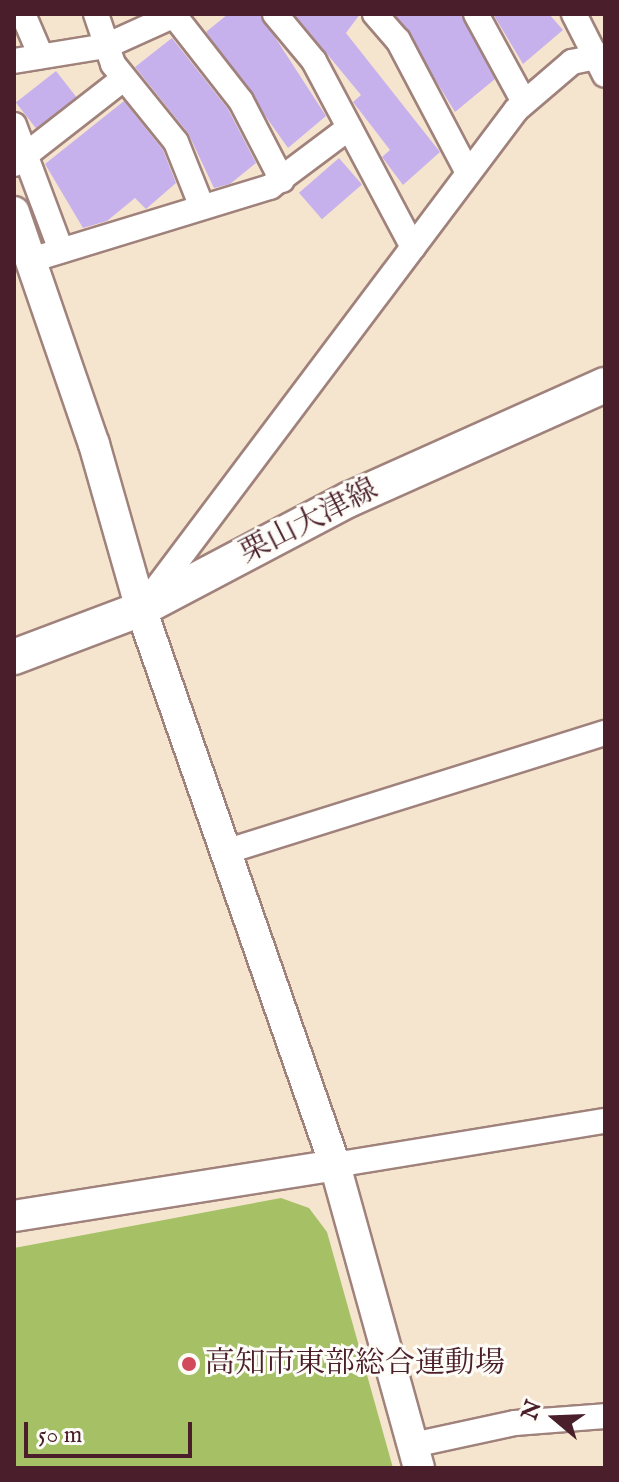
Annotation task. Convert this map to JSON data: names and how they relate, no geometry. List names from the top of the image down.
{
  "streets": {
    "main road": ["栗山大津線"]
  },
  "places": ["高知市東部総合運動場"],
  "scale_bar": "50 m",
  "north": "left"
}
